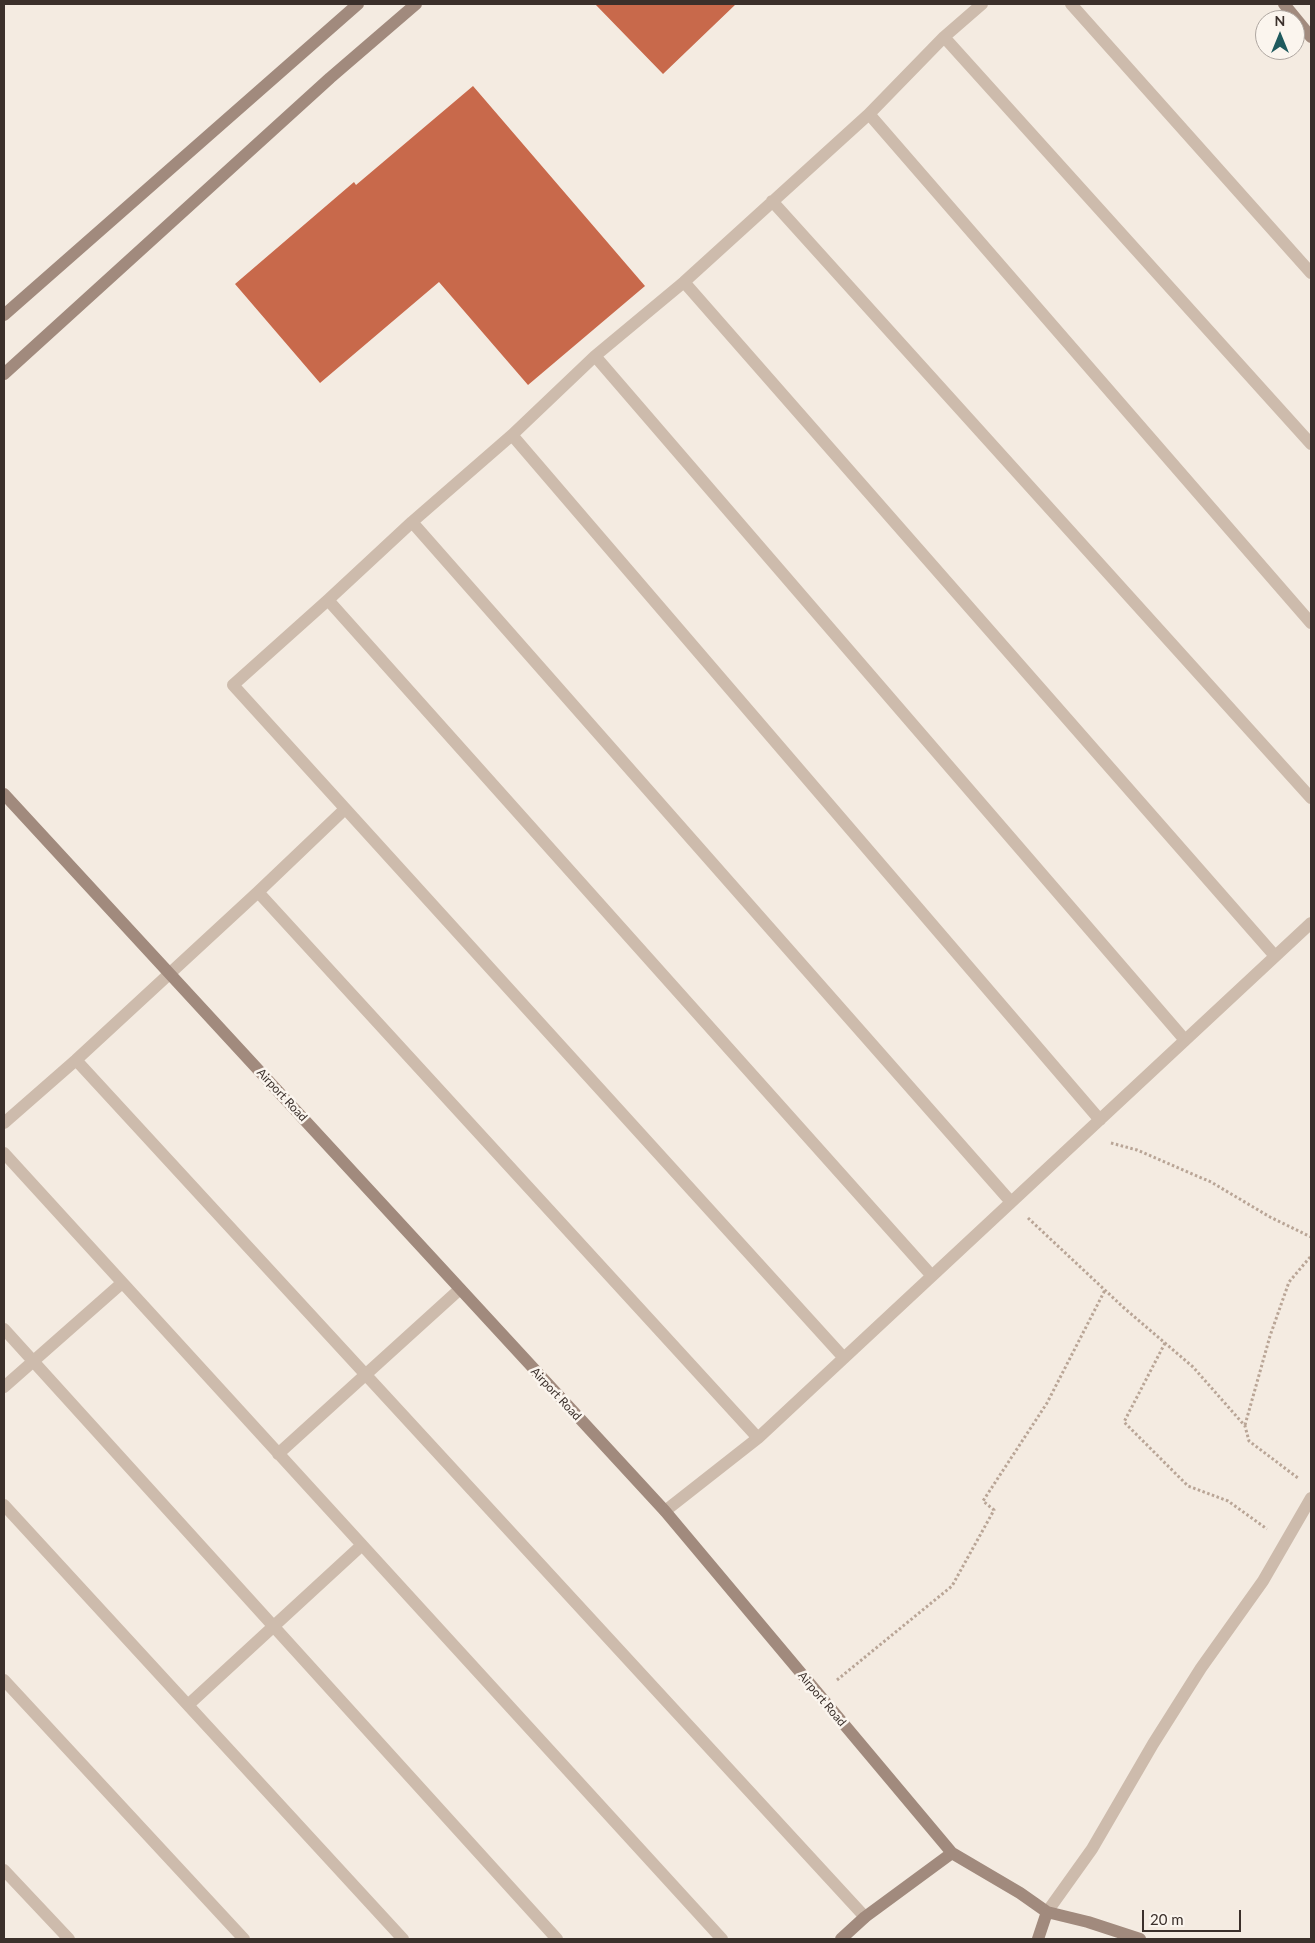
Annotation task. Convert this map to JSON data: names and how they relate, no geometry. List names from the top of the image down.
{
  "streets": {
    "street": ["Airport Road"]
  },
  "scale_bar": "20 m",
  "north": "top"
}
